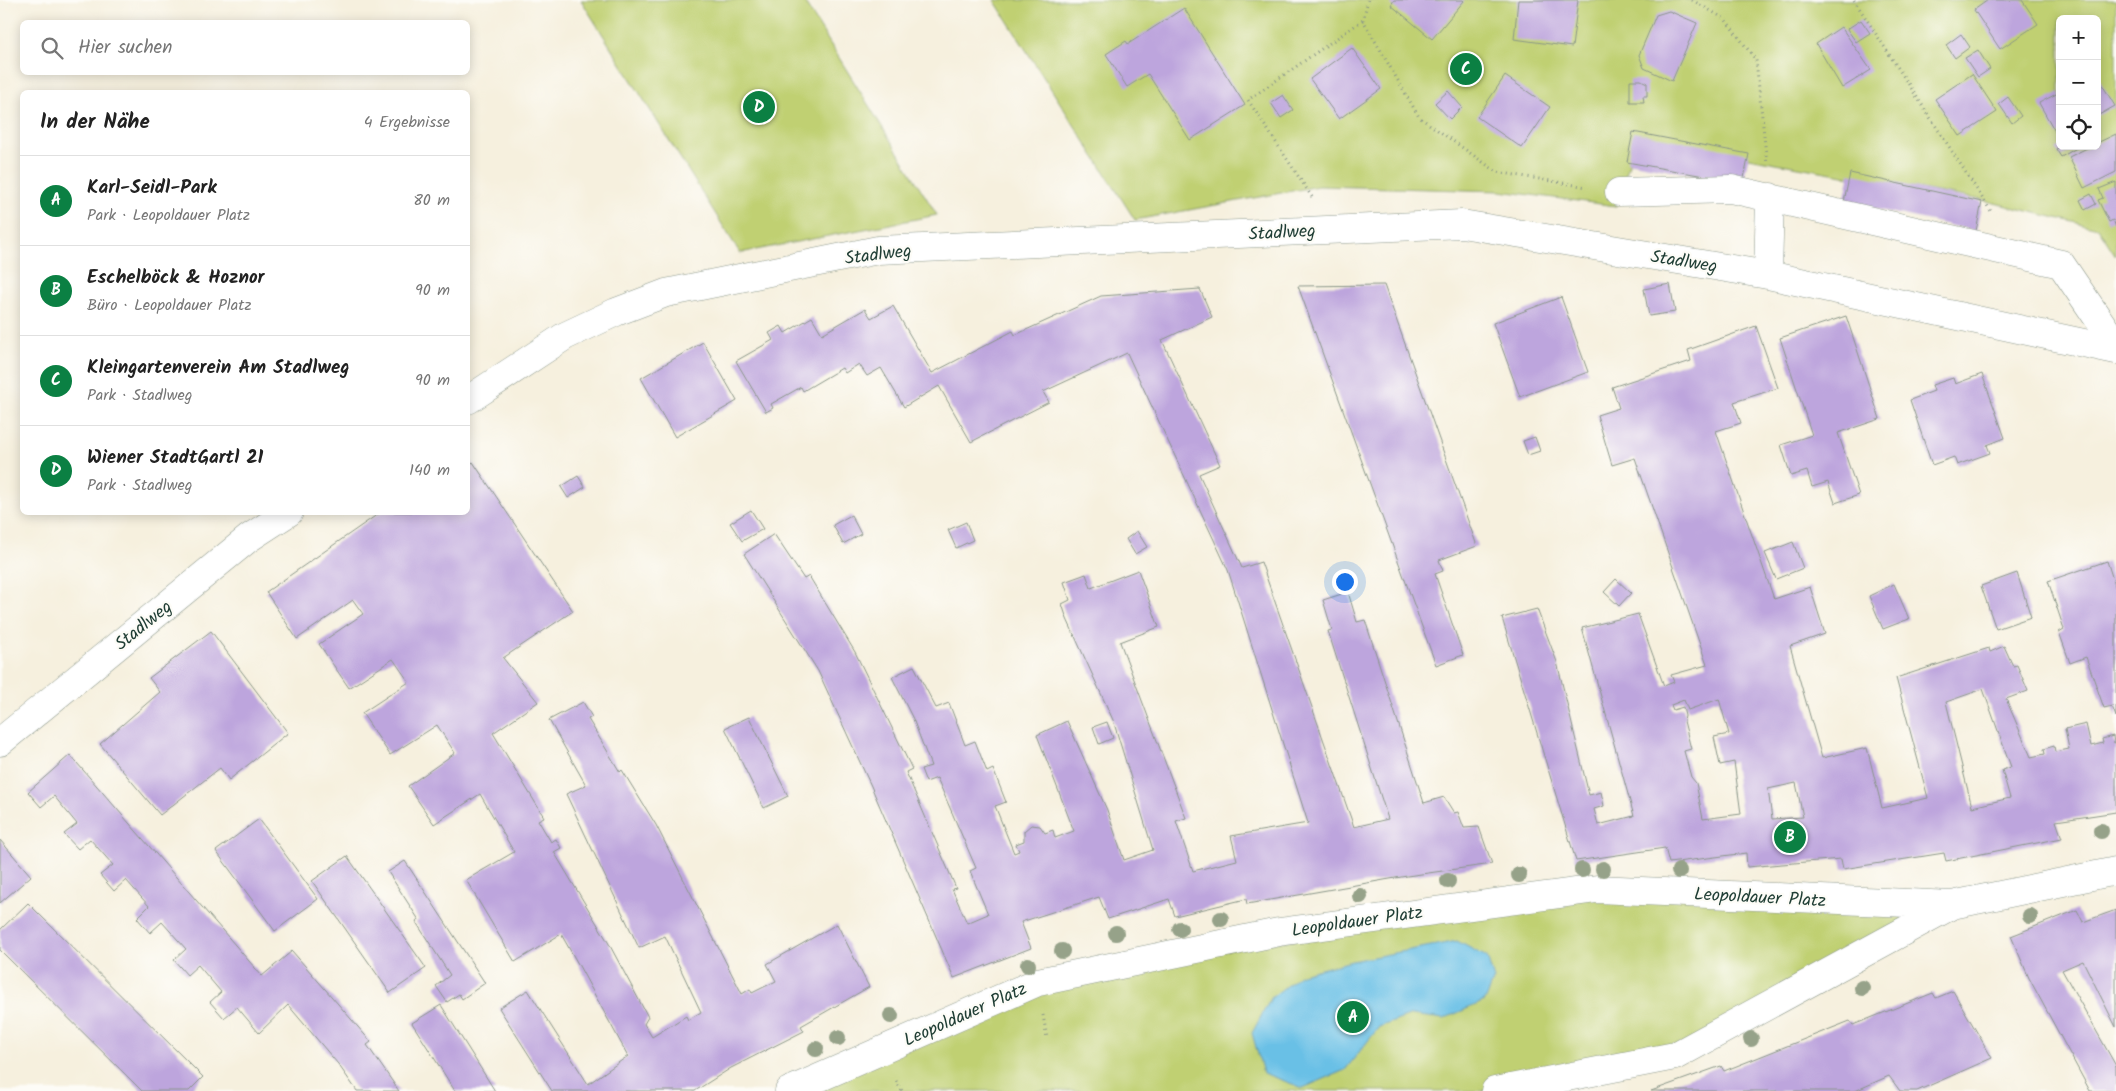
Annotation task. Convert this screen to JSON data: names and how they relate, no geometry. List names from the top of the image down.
{
  "streets": {
    "street": ["Stadlweg", "Leopoldauer Platz"]
  },
  "page": {
    "map_buttons": ["+", "−"],
    "search": "Hier suchen",
    "pins": [
      "C",
      "D",
      "B",
      "A"
    ],
    "heading": ["In der Nähe", "4 Ergebnisse"],
    "list": [
      {
        "mark": "A",
        "name": "Karl-Seidl-Park",
        "note": "Park · Leopoldauer Platz",
        "value": "80 m"
      },
      {
        "mark": "B",
        "name": "Eschelböck & Hoznor",
        "note": "Büro · Leopoldauer Platz",
        "value": "90 m"
      },
      {
        "mark": "C",
        "name": "Kleingartenverein Am Stadlweg",
        "note": "Park · Stadlweg",
        "value": "90 m"
      },
      {
        "mark": "D",
        "name": "Wiener StadtGartl 21",
        "note": "Park · Stadlweg",
        "value": "140 m"
      }
    ]
  }
}
